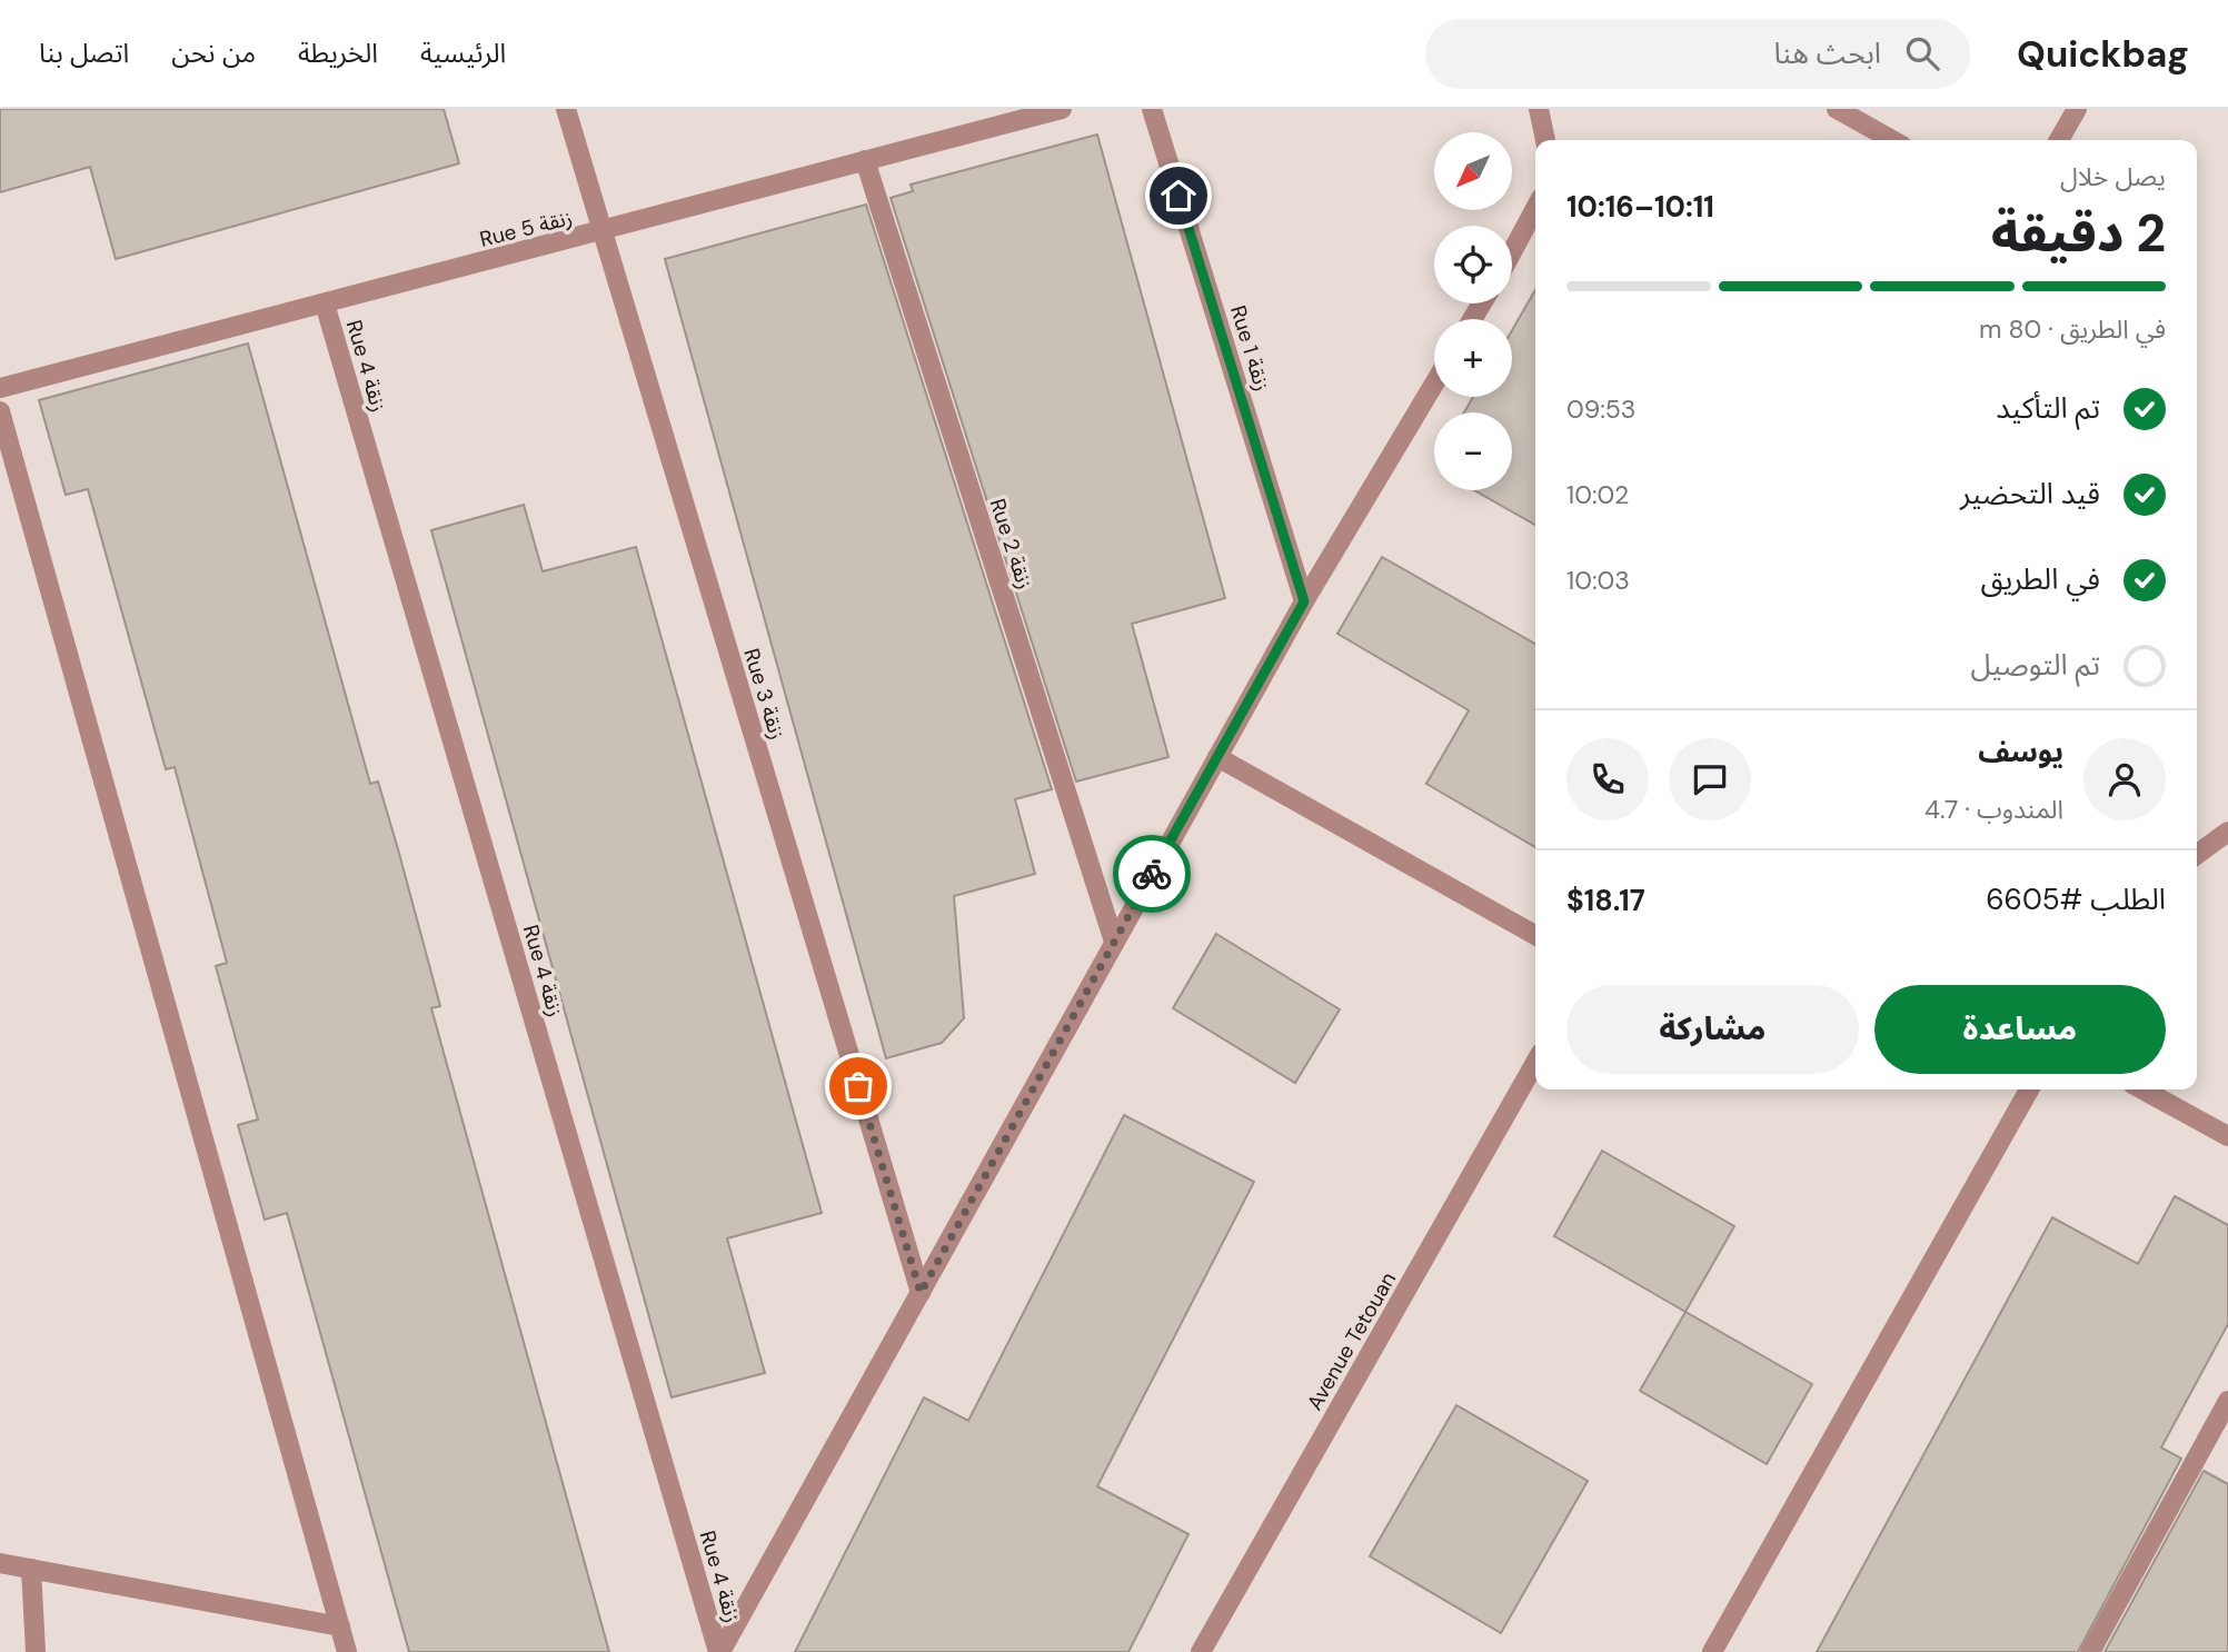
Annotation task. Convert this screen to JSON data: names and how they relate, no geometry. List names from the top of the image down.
{
  "streets": {
    "street": [
      "Rue 5 زنقة",
      "Rue 1 زنقة",
      "Rue 4 زنقة",
      "Rue 2 زنقة",
      "Rue 3 زنقة",
      "Avenue Tetouan"
    ]
  },
  "crossings": [
    ["Rue 5 زنقة", "Rue 4 زنقة"],
    ["Rue 5 زنقة", "Rue 2 زنقة"],
    ["Rue 5 زنقة", "Rue 3 زنقة"]
  ],
  "north": "bottom left",
  "page": {
    "header": "Quickbag",
    "search": "ابحث هنا",
    "nav": [
      "الرئيسية",
      "الخريطة",
      "من نحن",
      "اتصل بنا"
    ],
    "map_buttons": ["+", "−"],
    "heading": ["2 دقيقة", "يصل خلال", "10:11–10:16"],
    "panel": [
      "يوسف",
      "المندوب · 4.7",
      "الطلب #6605",
      "$18.17"
    ],
    "bar": "في الطريق · 80 m",
    "list": [
      ["تم التأكيد", "09:53"],
      ["قيد التحضير", "10:02"],
      ["في الطريق", "10:03"],
      "تم التوصيل"
    ],
    "buttons": ["مساعدة", "مشاركة"]
  }
}
